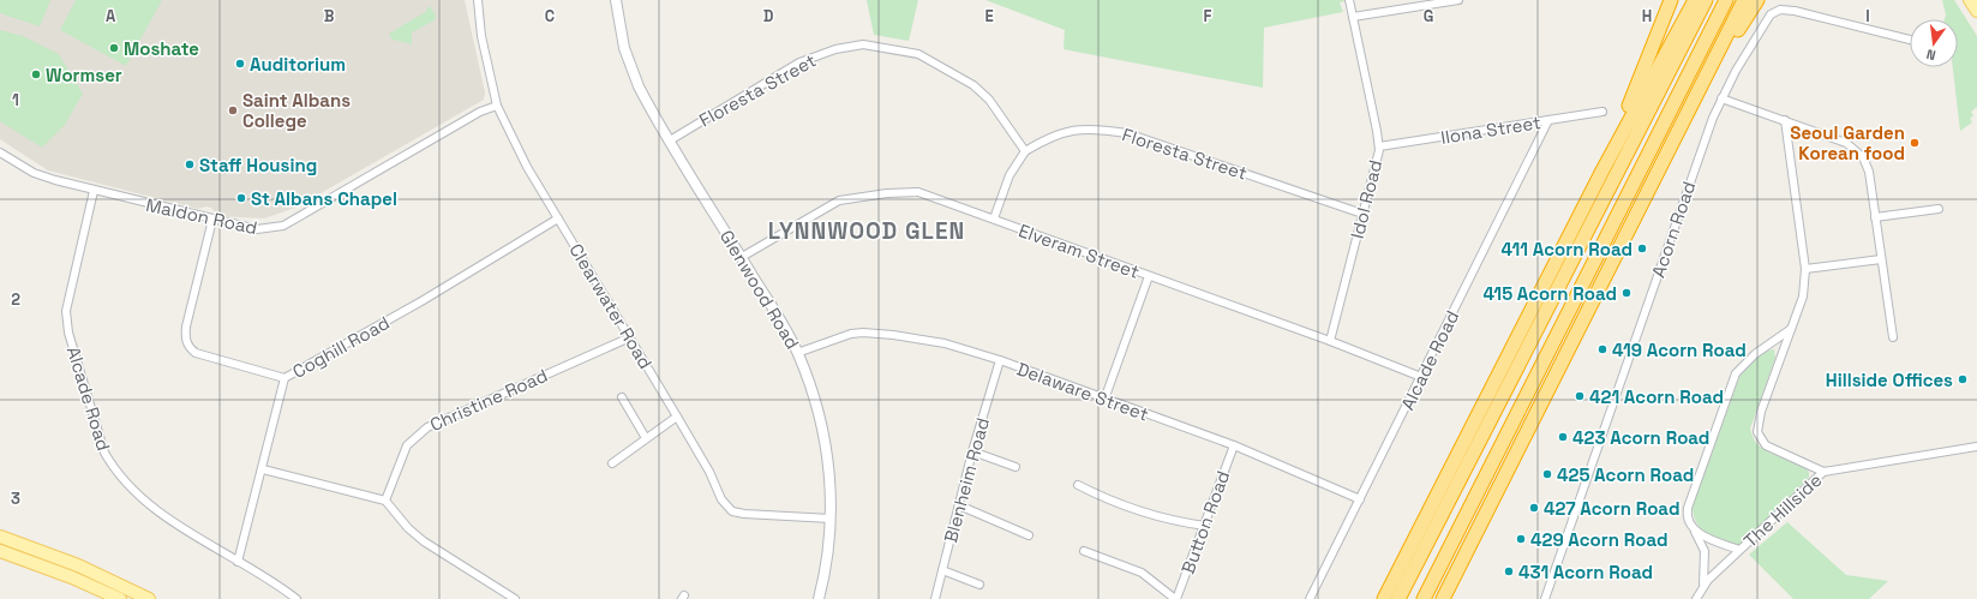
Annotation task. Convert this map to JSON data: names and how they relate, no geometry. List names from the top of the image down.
{
  "streets": {
    "street": [
      "Floresta Street",
      "Ilona Street",
      "Idol Road",
      "Maldon Road",
      "Acorn Road",
      "Elveram Street",
      "Glenwood Road",
      "Clearwater Road",
      "Coghill Road",
      "Alcade Road",
      "Delaware Street",
      "Christine Road",
      "Blenheim Road",
      "The Hillside",
      "Button Road"
    ]
  },
  "crossings": [
    ["Floresta Street", "Idol Road"],
    ["Floresta Street", "Glenwood Road"],
    ["Ilona Street", "Idol Road"],
    ["Ilona Street", "Alcade Road"],
    ["Idol Road", "Elveram Street"],
    ["Maldon Road", "Clearwater Road"],
    ["Maldon Road", "Alcade Road"],
    ["Elveram Street", "Glenwood Road"],
    ["Elveram Street", "Alcade Road"],
    ["Glenwood Road", "Clearwater Road"],
    ["Glenwood Road", "Delaware Street"],
    ["Clearwater Road", "Coghill Road"],
    ["Clearwater Road", "Christine Road"],
    ["Coghill Road", "Alcade Road"],
    ["Alcade Road", "Delaware Street"],
    ["Delaware Street", "Blenheim Road"],
    ["Delaware Street", "Button Road"]
  ],
  "districts": ["LYNNWOOD GLEN"],
  "places": [
    "Moshate",
    "Auditorium",
    "Wormser",
    "Saint Albans College",
    "Seoul Garden Korean food",
    "Staff Housing",
    "St Albans Chapel",
    "411 Acorn Road",
    "415 Acorn Road",
    "419 Acorn Road",
    "Hillside Offices",
    "421 Acorn Road",
    "423 Acorn Road",
    "425 Acorn Road",
    "427 Acorn Road",
    "429 Acorn Road",
    "431 Acorn Road"
  ],
  "north": "bottom",
  "grid": {
    "columns": [
      "A",
      "B",
      "C",
      "D",
      "E",
      "F",
      "G",
      "H",
      "I"
    ],
    "rows": ["1", "2", "3"]
  }
}
